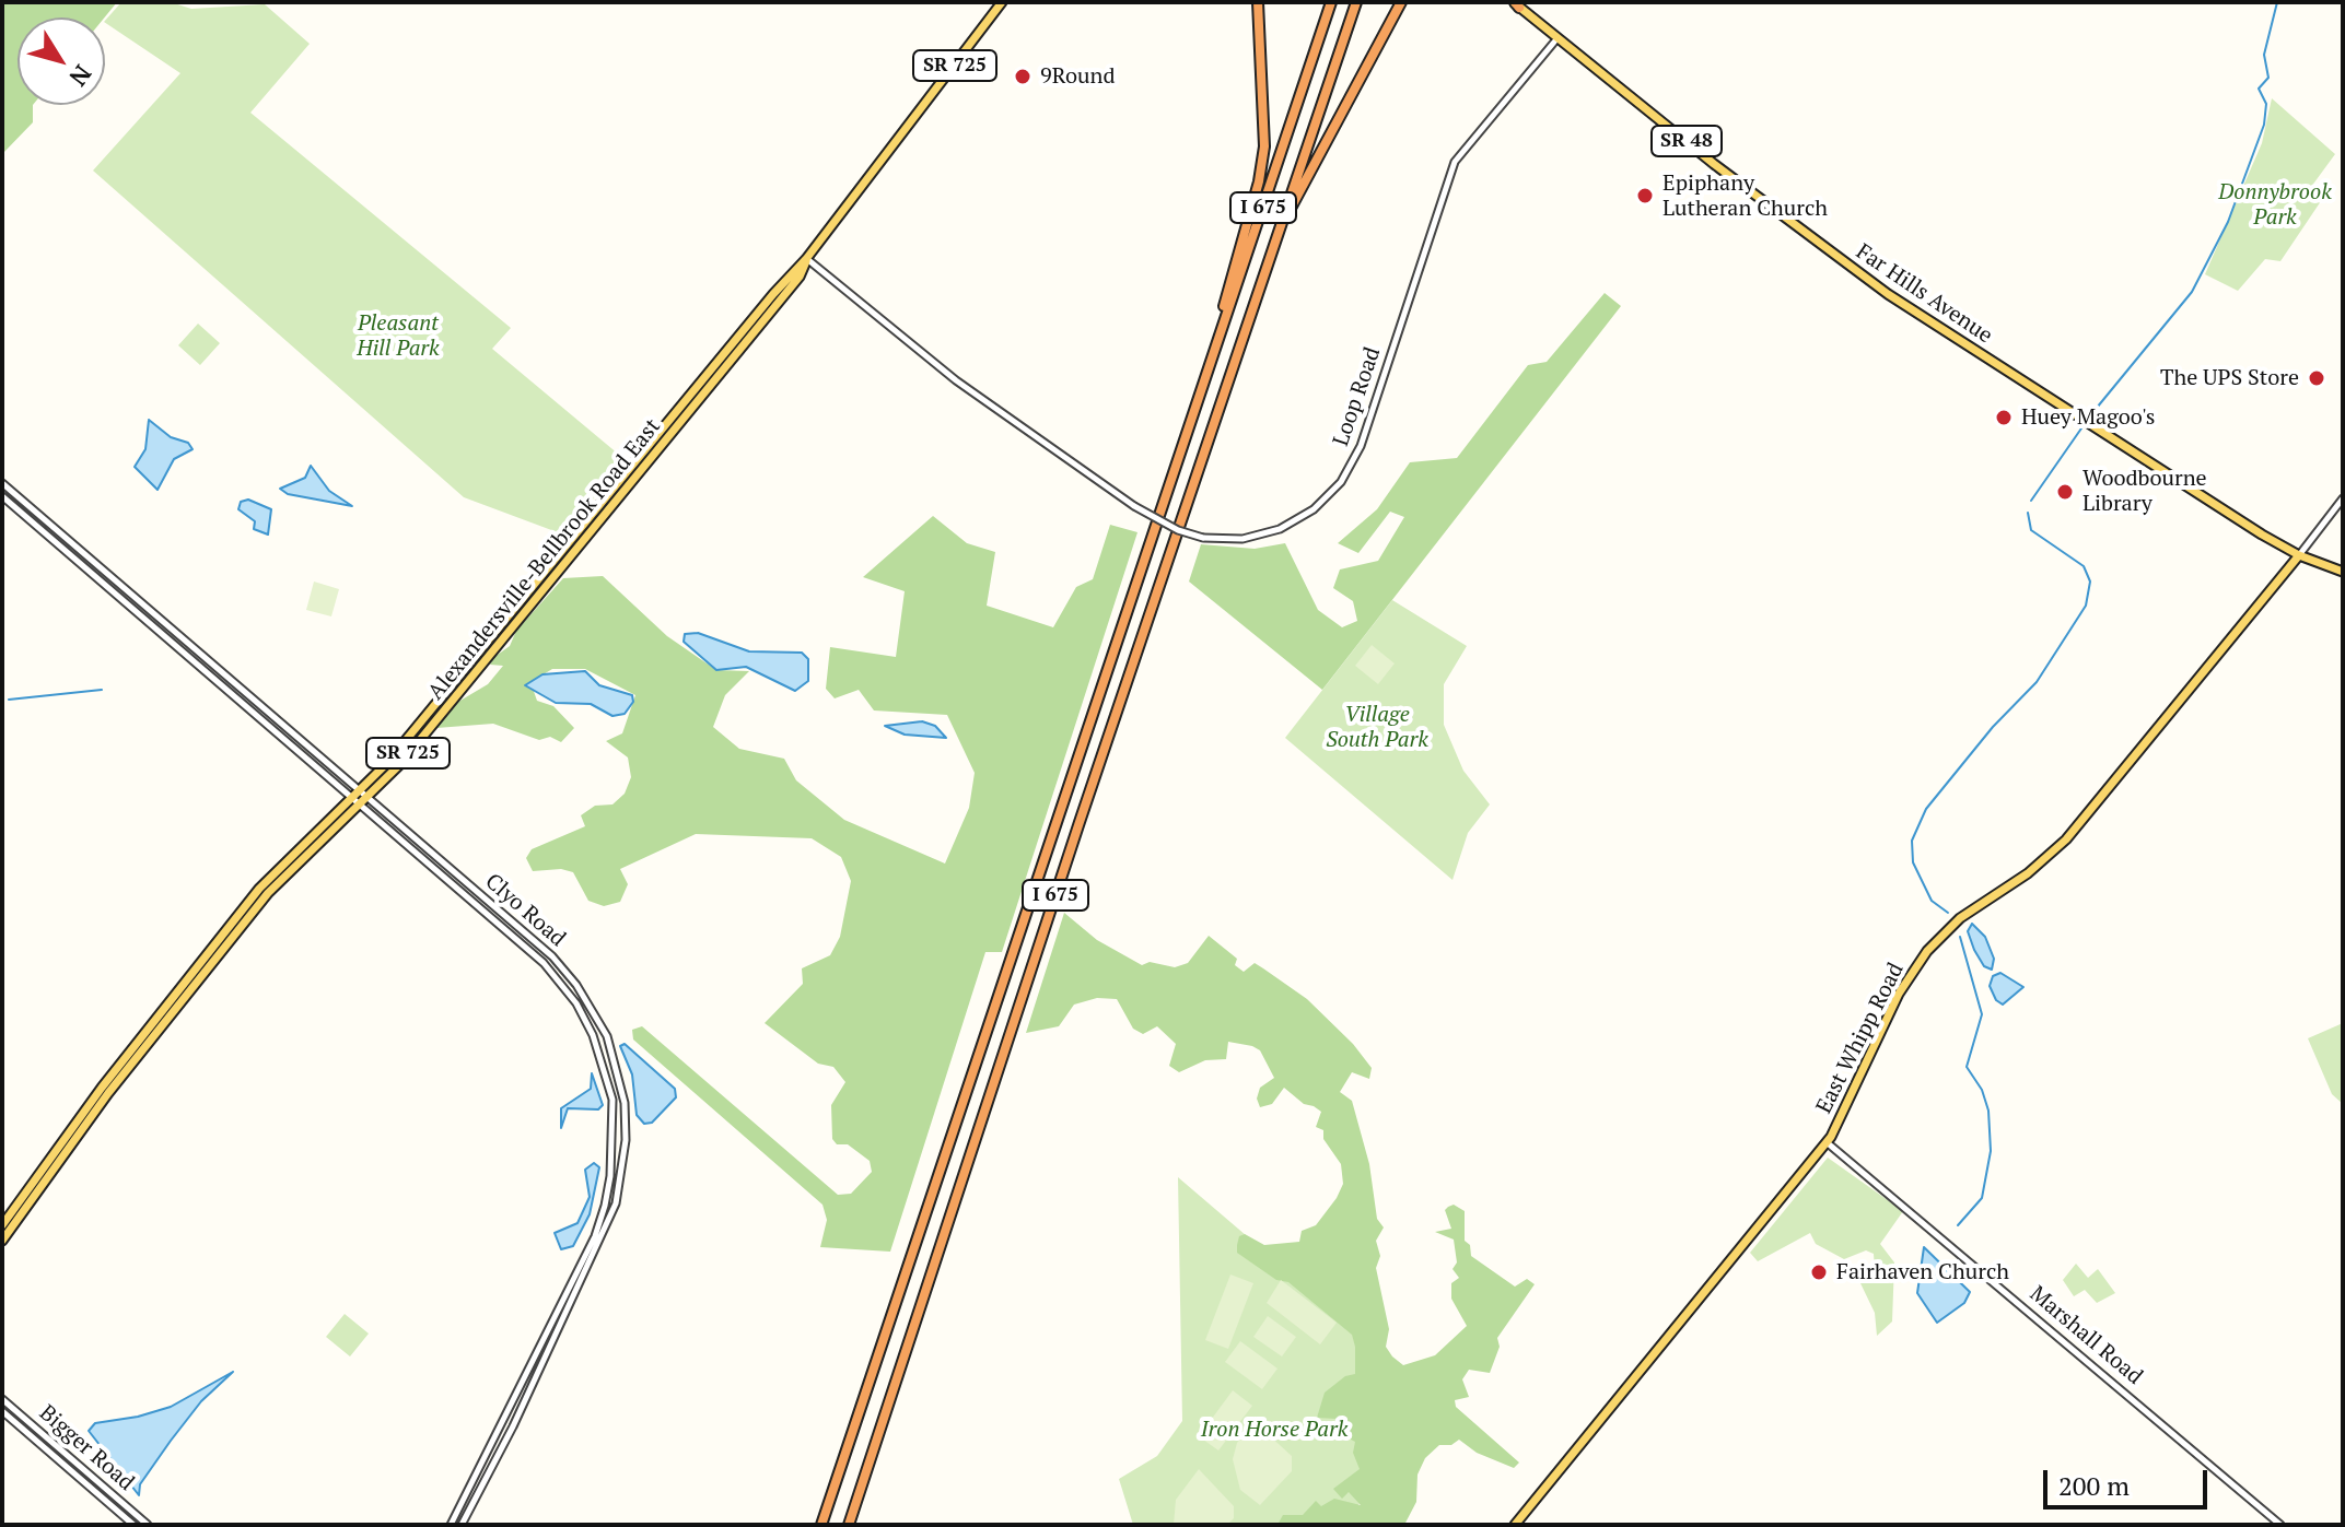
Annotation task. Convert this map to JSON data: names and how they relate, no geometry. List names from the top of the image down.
{
  "streets": {
    "highway": ["I 675"],
    "main road": [
      "SR 725",
      "SR 48",
      "Far Hills Avenue",
      "Alexandersville-Bellbrook Road East",
      "East Whipp Road"
    ],
    "street": [
      "Loop Road",
      "Clyo Road",
      "Marshall Road",
      "Bigger Road"
    ]
  },
  "crossings": [
    ["Far Hills Avenue", "Loop Road"],
    ["Far Hills Avenue", "East Whipp Road"],
    ["Loop Road", "Alexandersville-Bellbrook Road East"],
    ["Alexandersville-Bellbrook Road East", "Clyo Road"],
    ["East Whipp Road", "Marshall Road"]
  ],
  "parks": [
    "Donnybrook Park",
    "Pleasant Hill Park",
    "Village South Park",
    "Iron Horse Park"
  ],
  "places": [
    "9Round",
    "Epiphany Lutheran Church",
    "The UPS Store",
    "Huey Magoo's",
    "Woodbourne Library",
    "Fairhaven Church"
  ],
  "scale_bar": "200 m",
  "north": "bottom right"
}
